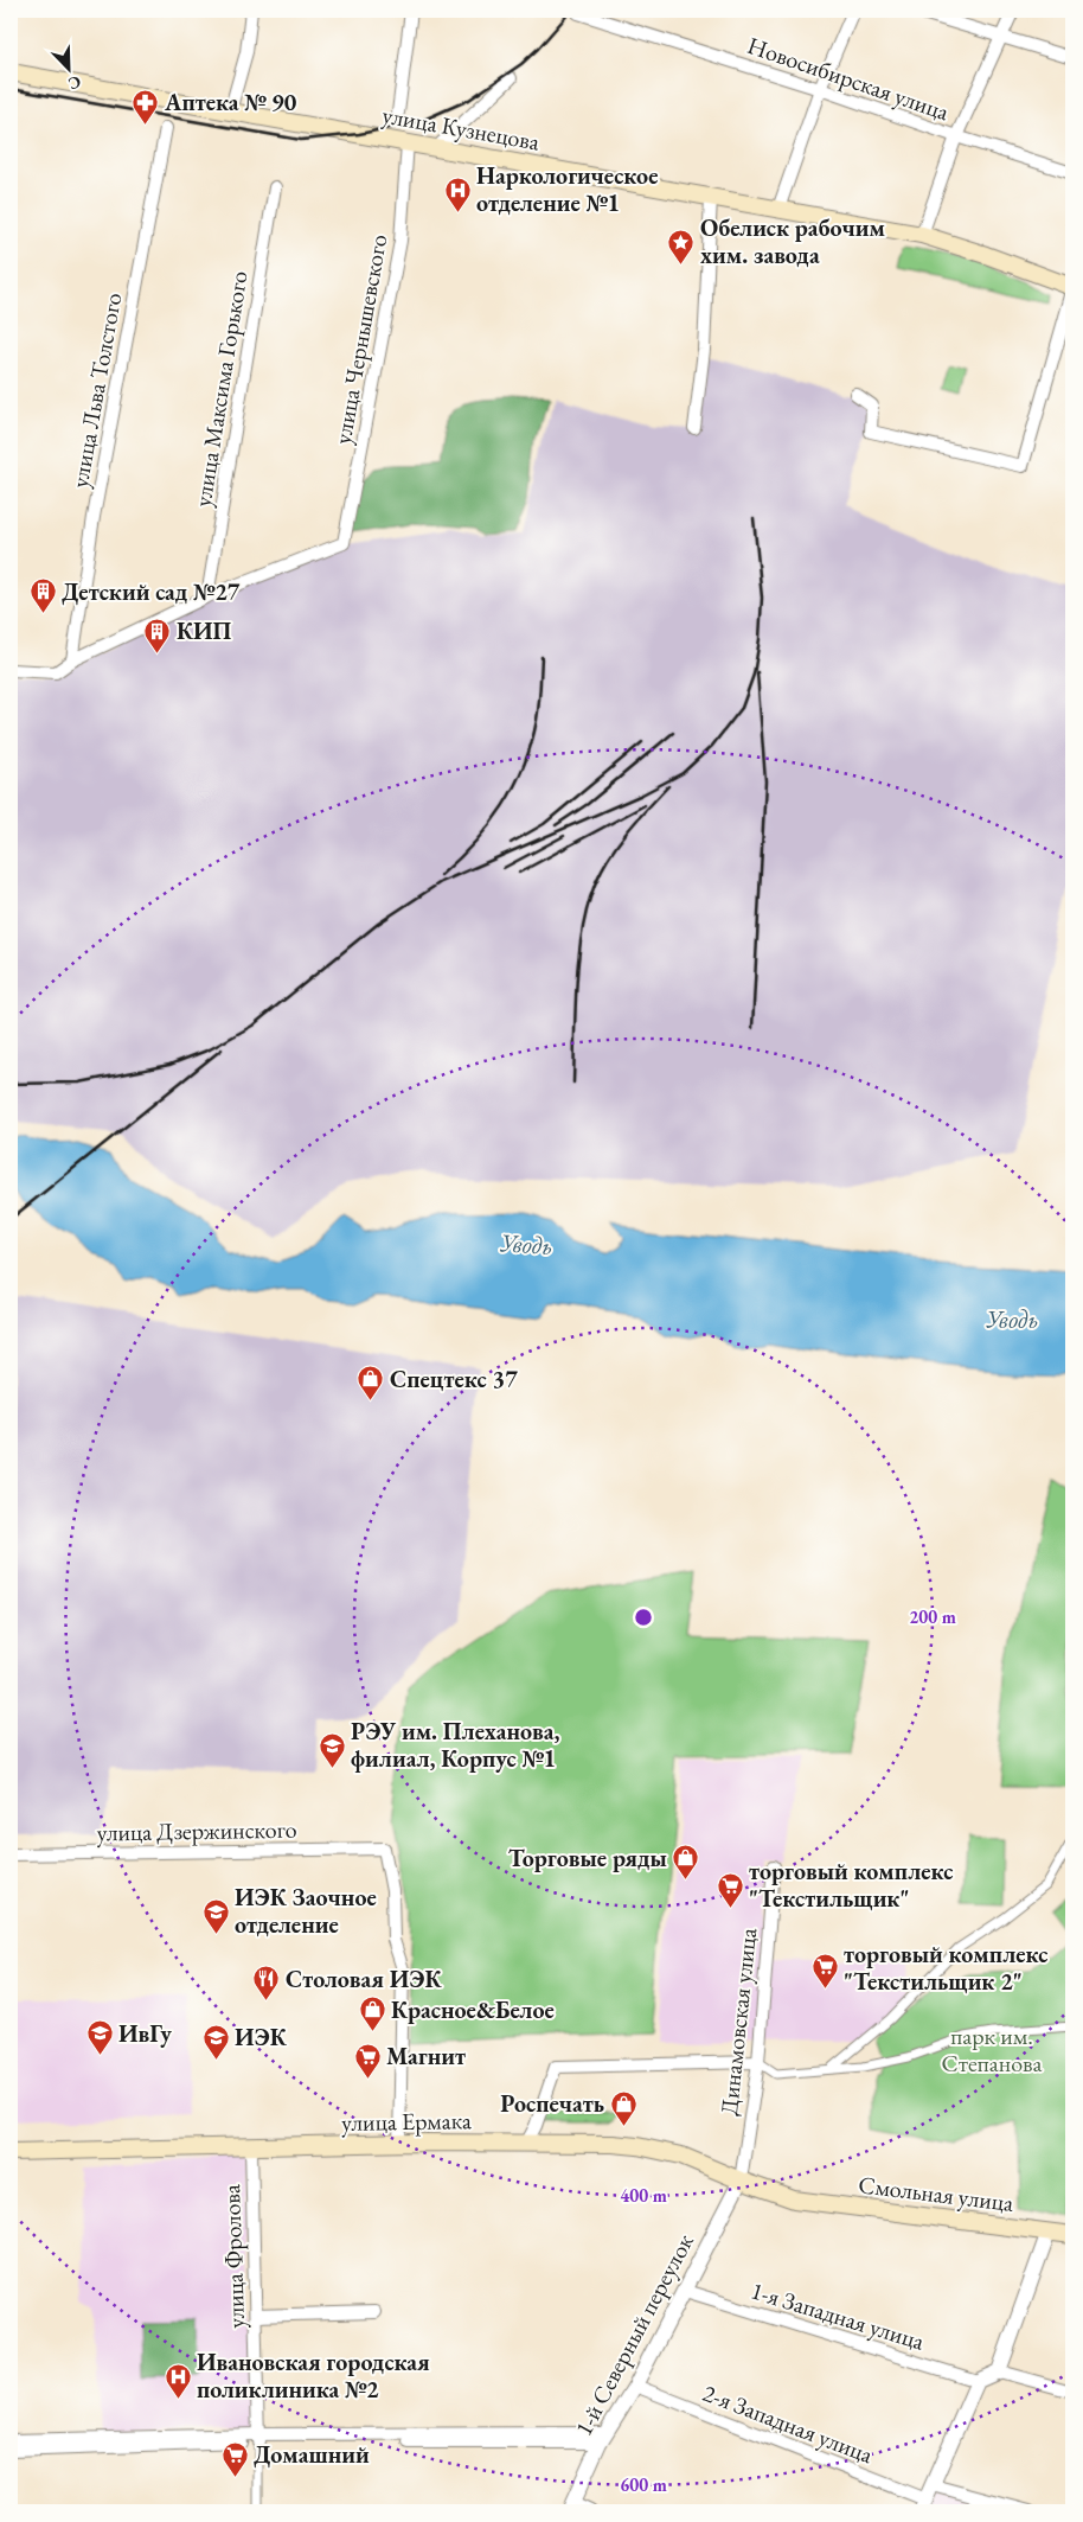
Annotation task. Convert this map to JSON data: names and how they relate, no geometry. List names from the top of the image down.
{
  "streets": {
    "main road": ["улица Кузнецова", "улица Ермака", "Смольная улица"],
    "street": [
      "Новосибирская улица",
      "улица Чернышевского",
      "улица Максима Горького",
      "улица Льва Толстого",
      "улица Дзержинского",
      "Динамовская улица",
      "улица Фролова",
      "1-я Западная улица",
      "1-й Северный переулок",
      "2-я Западная улица"
    ]
  },
  "crossings": [
    ["улица Кузнецова", "улица Чернышевского"],
    ["улица Чернышевского", "улица Максима Горького"],
    ["улица Дзержинского", "улица Ермака"],
    ["Динамовская улица", "улица Ермака"],
    ["Динамовская улица", "1-й Северный переулок"],
    ["улица Ермака", "Смольная улица"],
    ["улица Ермака", "улица Фролова"],
    ["улица Ермака", "1-й Северный переулок"],
    ["1-я Западная улица", "1-й Северный переулок"],
    ["1-й Северный переулок", "2-я Западная улица"]
  ],
  "water": ["Уводь"],
  "parks": ["парк им. Степанова"],
  "places": {
    "pharmacy": ["Аптека № 90"],
    "hospital": ["Наркологическое отделение №1", "Ивановская городская поликлиника №2"],
    "place": ["Обелиск рабочим хим. завода"],
    "building": ["Детский сад №27", "КИП"],
    "shop": [
      "Спецтекс 37",
      "Торговые ряды",
      "Красное&Белое",
      "Роспечать"
    ],
    "school or university": [
      "РЭУ им. Плеханова, филиал, Корпус №1",
      "ИЭК Заочное отделение",
      "ИвГу",
      "ИЭК"
    ],
    "supermarket": [
      "торговый комплекс \"Текстильщик\"",
      "торговый комплекс \"Текстильщик 2\"",
      "Магнит",
      "Домашний"
    ],
    "restaurant": ["Столовая ИЭК"]
  },
  "north": "bottom right",
  "rings": ["200 m", "400 m", "600 m"]
}
